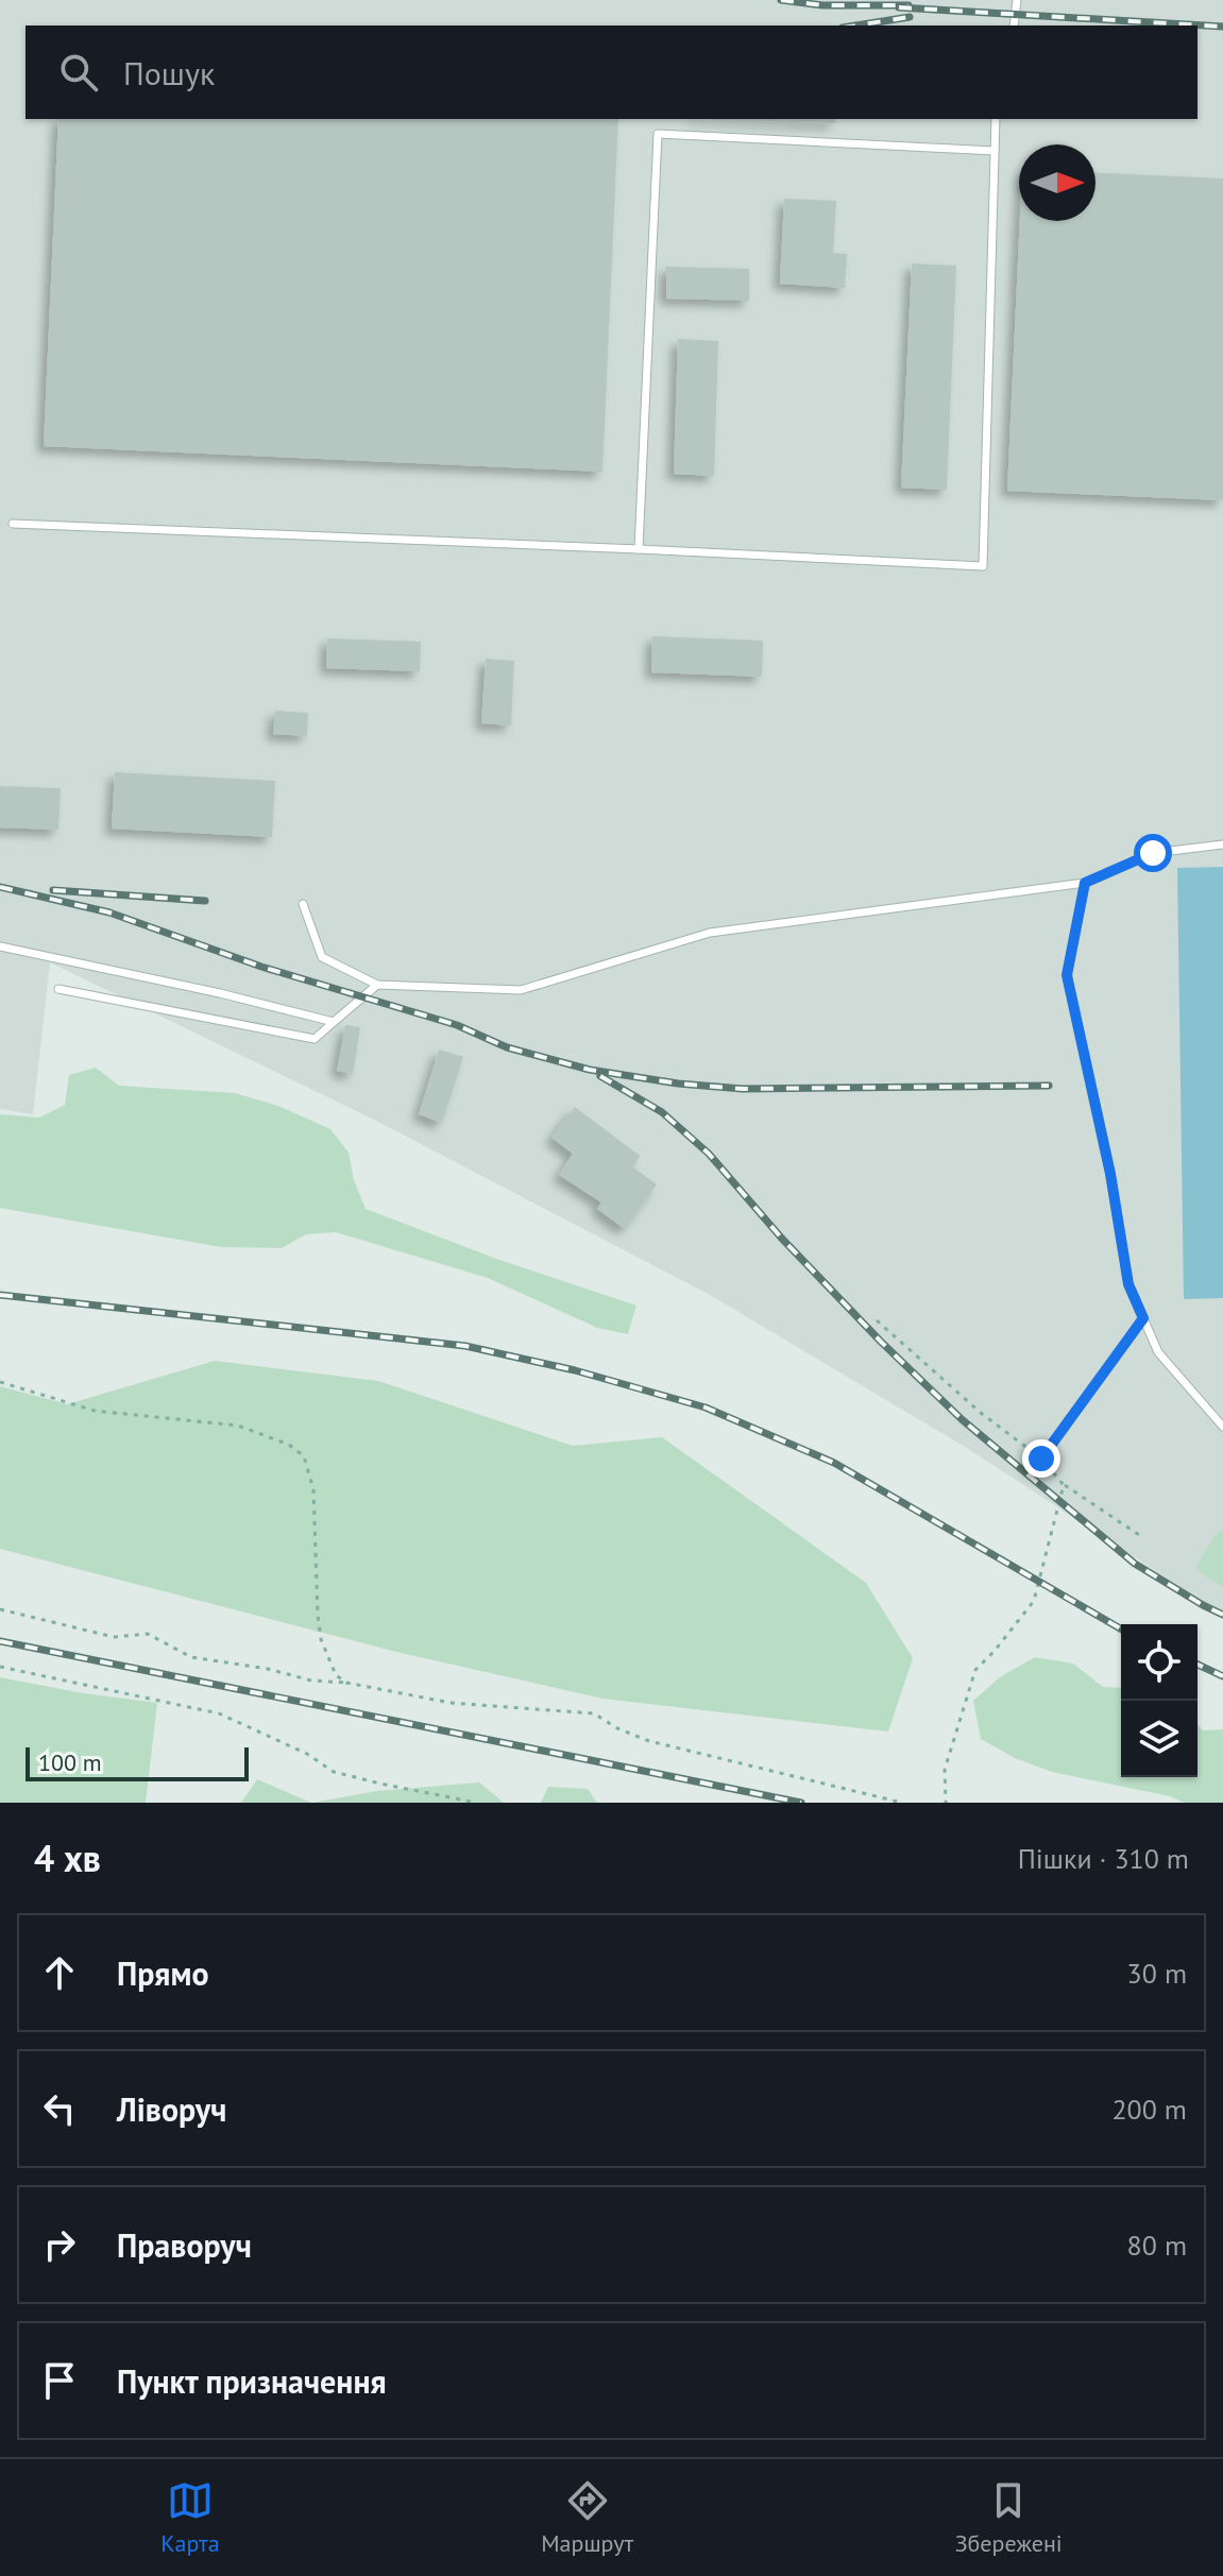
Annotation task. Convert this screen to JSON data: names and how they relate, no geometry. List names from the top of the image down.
{
  "scale_bar": "100 m",
  "north": "right",
  "page": {
    "search": "Пошук",
    "scale": "100 m",
    "heading": ["4 хв", "Пішки · 310 m"],
    "list": [
      ["Прямо", "30 m"],
      ["Ліворуч", "200 m"],
      ["Праворуч", "80 m"],
      "Пункт призначення"
    ],
    "nav": ["Карта", "Маршрут", "Збережені"]
  }
}
